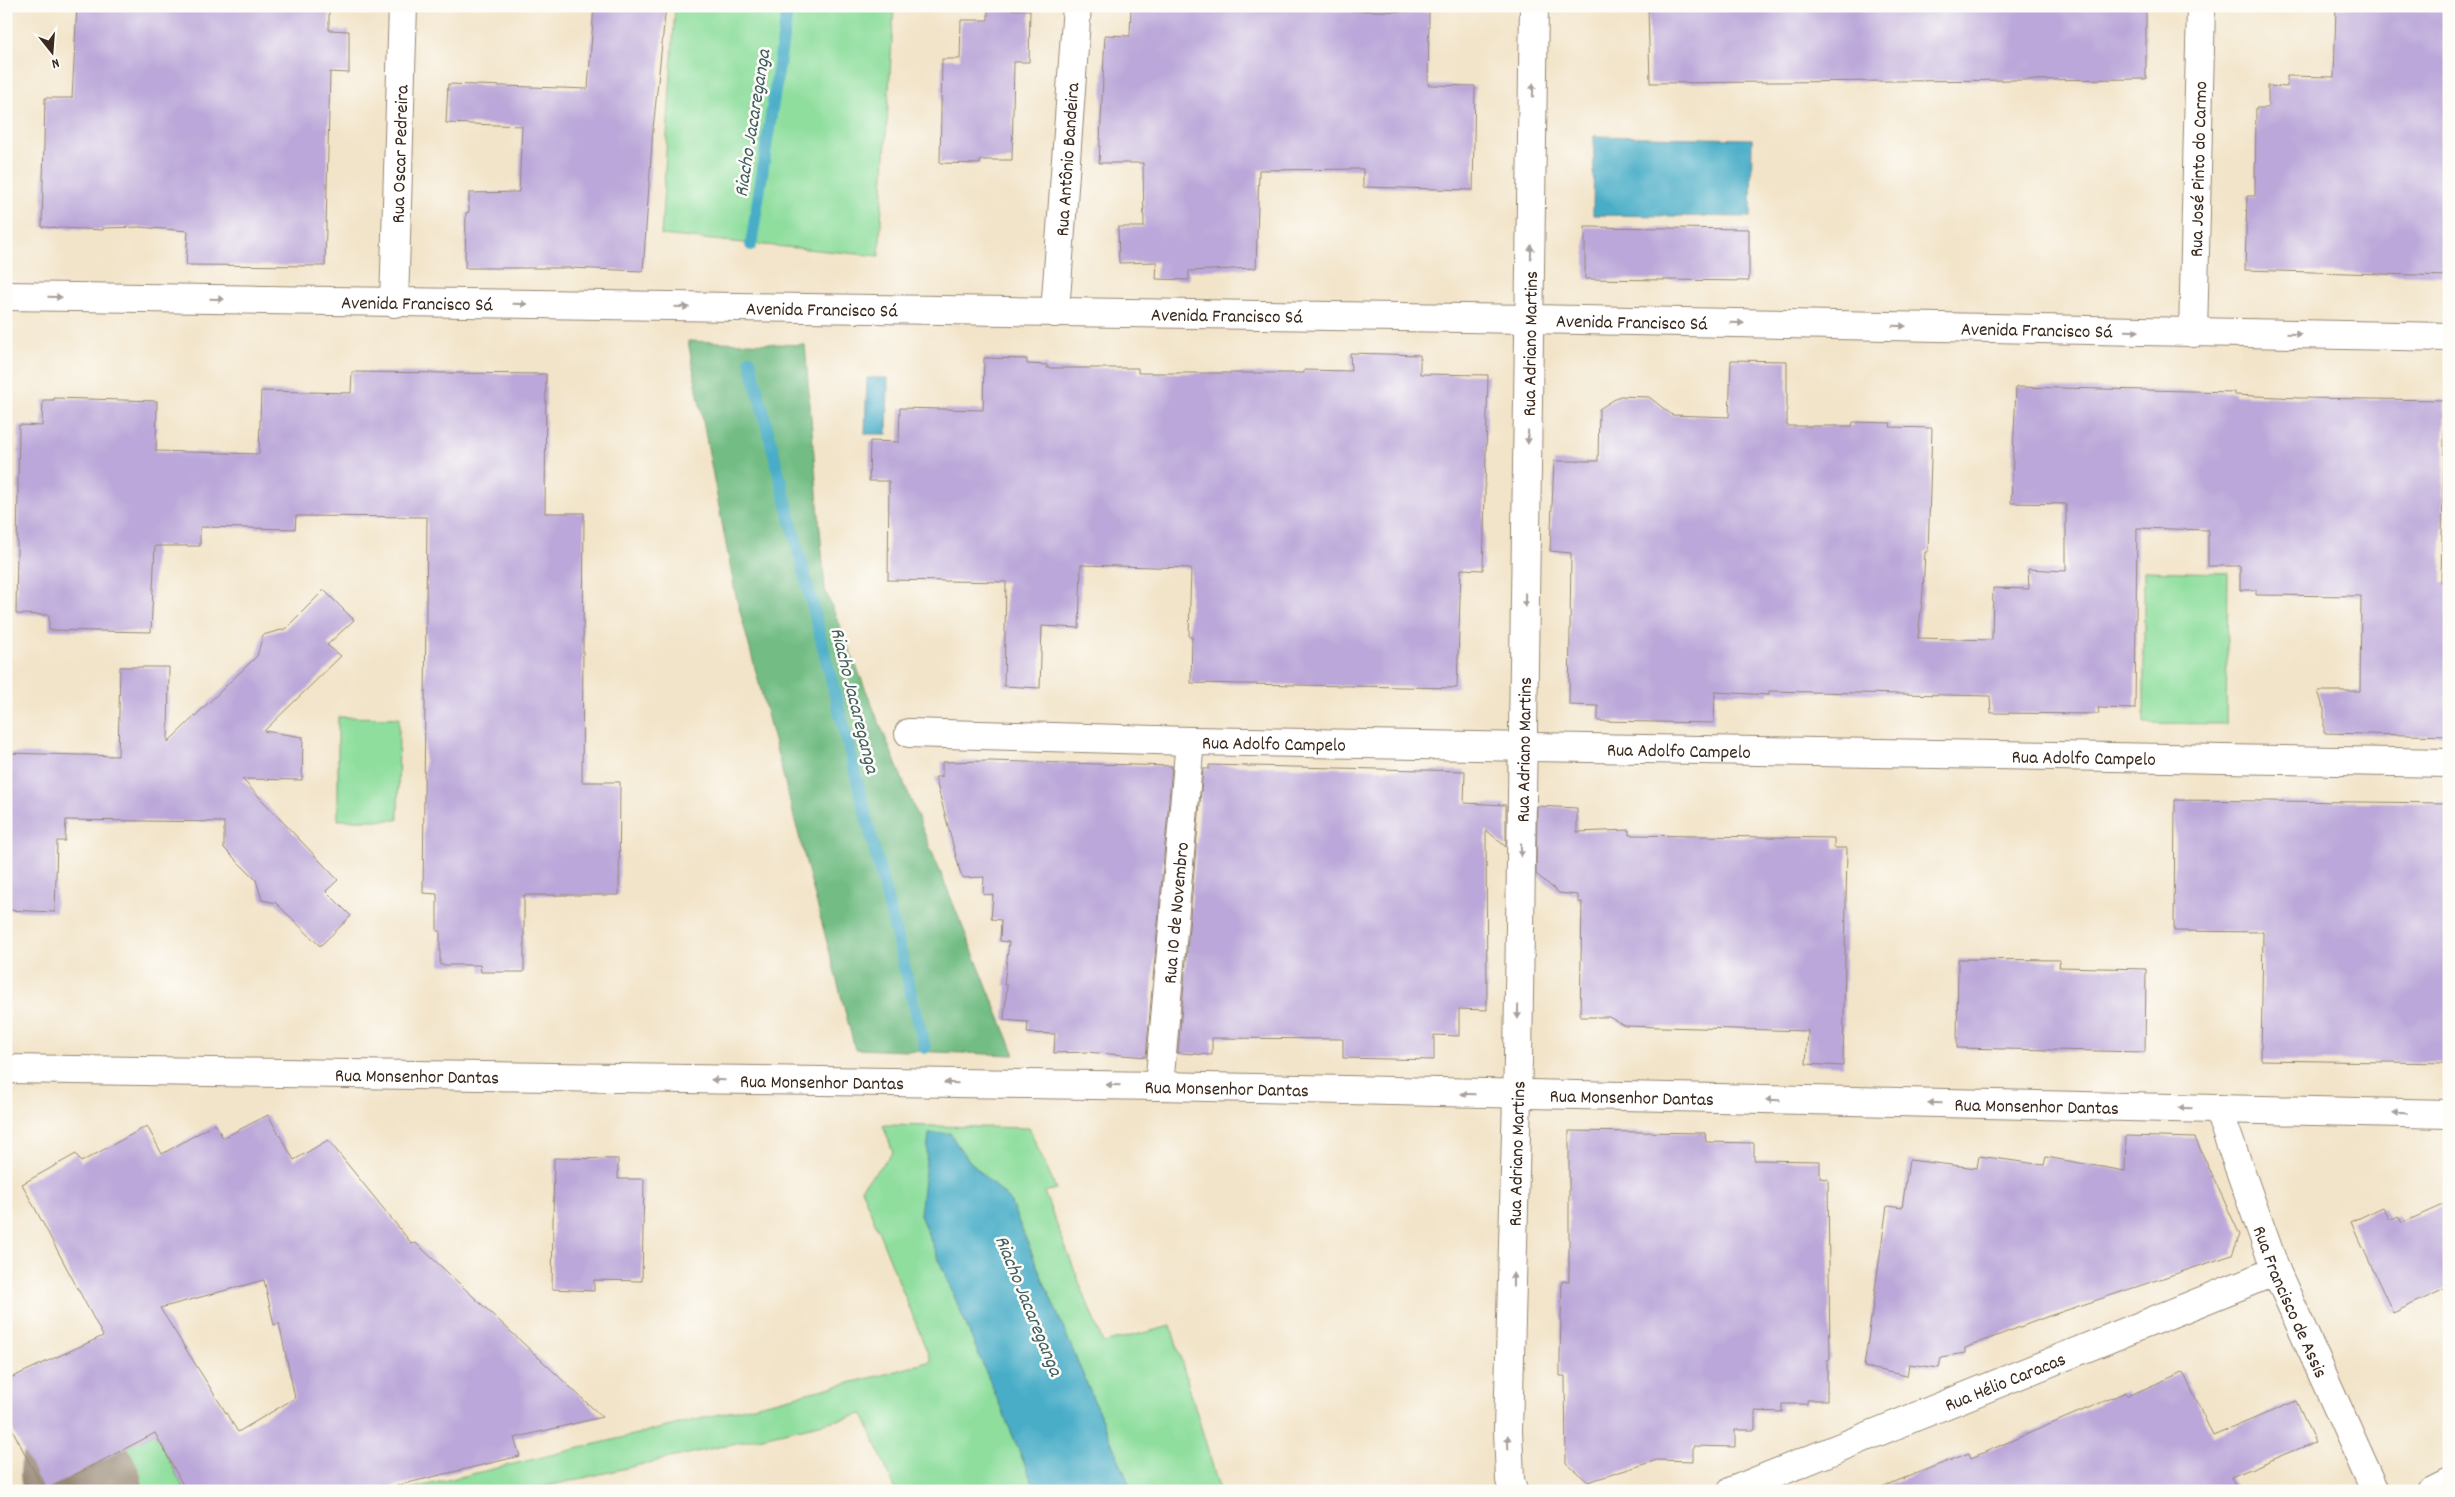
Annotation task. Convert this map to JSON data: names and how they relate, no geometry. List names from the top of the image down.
{
  "streets": {
    "street": [
      "Rua Oscar Pedreira",
      "Rua Antônio Bandeira",
      "Rua José Pinto do Carmo",
      "Avenida Francisco Sá",
      "Rua Adriano Martins",
      "Rua Adolfo Campelo",
      "Rua 10 de Novembro",
      "Rua Monsenhor Dantas",
      "Rua Francisco de Assis",
      "Rua Hélio Caracas"
    ]
  },
  "crossings": [
    ["Rua Oscar Pedreira", "Avenida Francisco Sá"],
    ["Rua Antônio Bandeira", "Avenida Francisco Sá"],
    ["Rua José Pinto do Carmo", "Avenida Francisco Sá"],
    ["Avenida Francisco Sá", "Rua Adriano Martins"],
    ["Rua Adriano Martins", "Rua Adolfo Campelo"],
    ["Rua Adriano Martins", "Rua Monsenhor Dantas"],
    ["Rua Adolfo Campelo", "Rua 10 de Novembro"],
    ["Rua 10 de Novembro", "Rua Monsenhor Dantas"],
    ["Rua Monsenhor Dantas", "Rua Francisco de Assis"],
    ["Rua Francisco de Assis", "Rua Hélio Caracas"]
  ],
  "one_way": ["Avenida Francisco Sá", "Rua Monsenhor Dantas"],
  "water": ["Riacho Jacareganga"],
  "north": "bottom"
}
